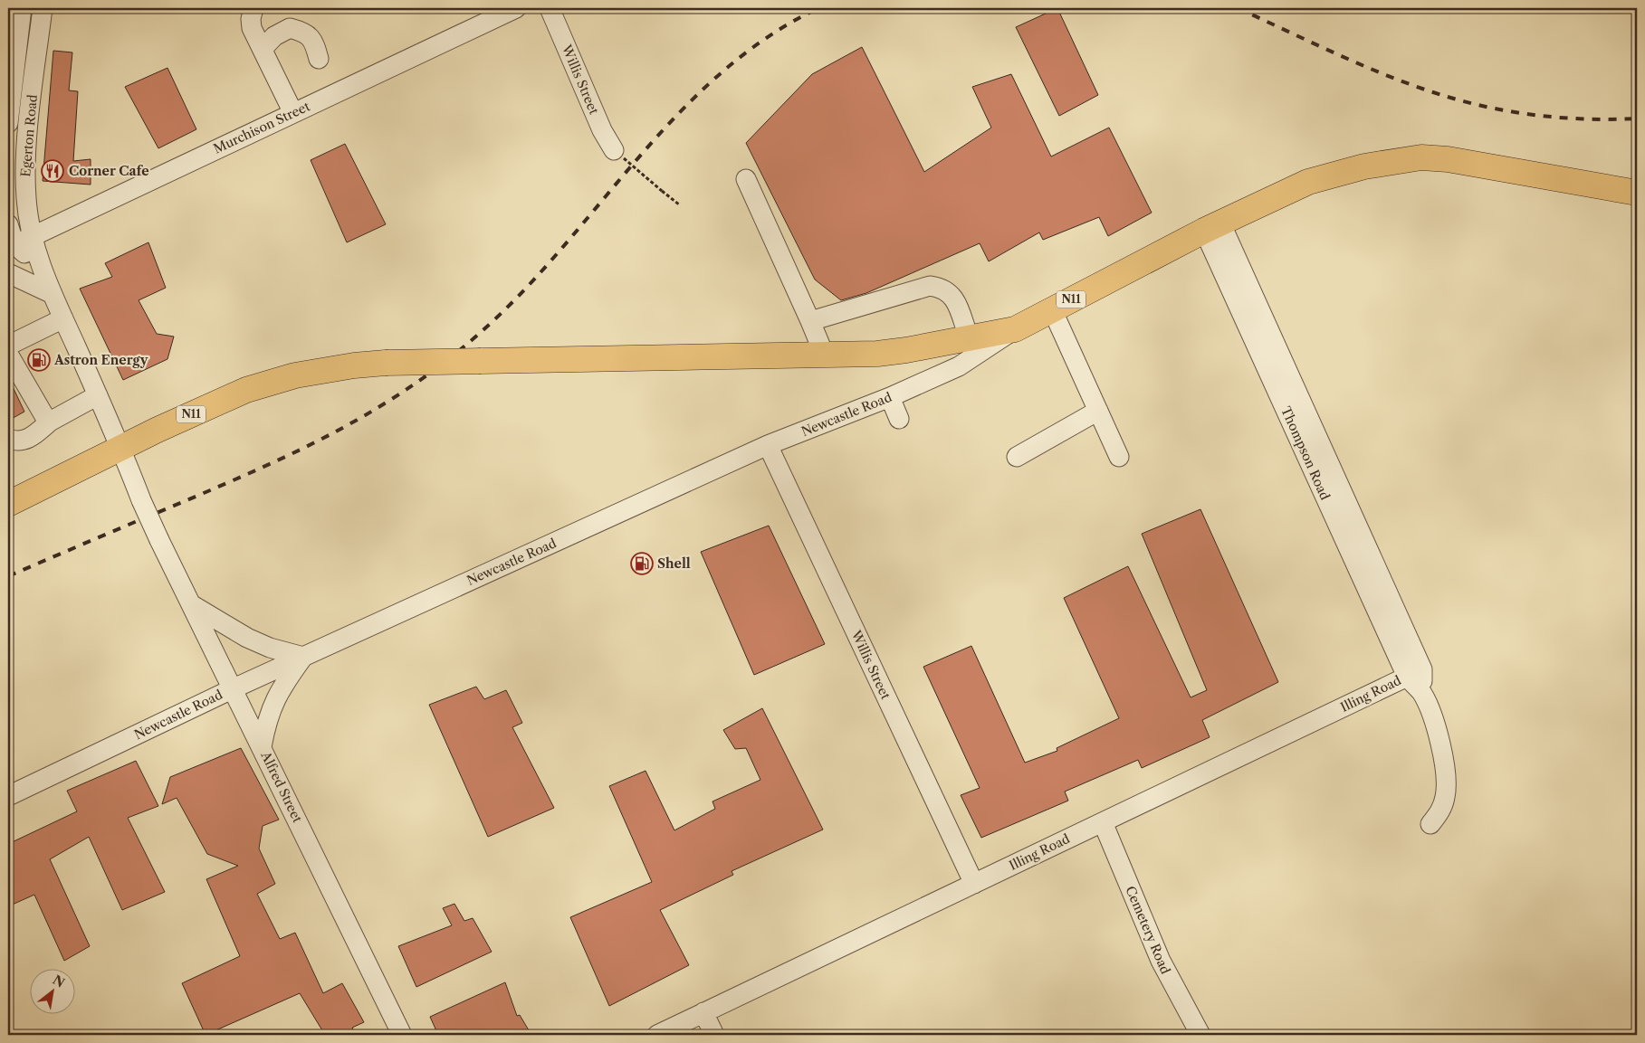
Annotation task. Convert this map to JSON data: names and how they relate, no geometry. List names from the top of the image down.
{
  "streets": {
    "highway": ["N11"],
    "street": [
      "Willis Street",
      "Murchison Street",
      "Egerton Road",
      "Newcastle Road",
      "Thompson Road",
      "Illing Road",
      "Alfred Street",
      "Cemetery Road"
    ]
  },
  "crossings": [
    ["Willis Street", "Newcastle Road"],
    ["Willis Street", "Illing Road"],
    ["Murchison Street", "Egerton Road"],
    ["Egerton Road", "Alfred Street"],
    ["N11", "Newcastle Road"],
    ["N11", "Thompson Road"],
    ["N11", "Alfred Street"],
    ["Newcastle Road", "Alfred Street"],
    ["Thompson Road", "Illing Road"],
    ["Illing Road", "Cemetery Road"]
  ],
  "places": {
    "restaurant": ["Corner Cafe"],
    "fuel station": ["Astron Energy", "Shell"]
  },
  "north": "top right"
}
